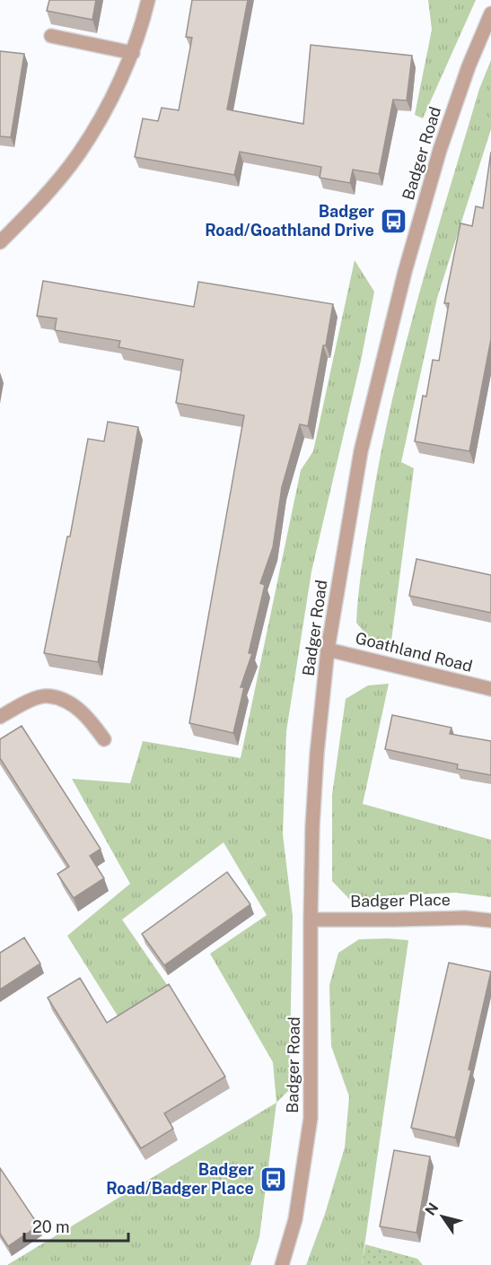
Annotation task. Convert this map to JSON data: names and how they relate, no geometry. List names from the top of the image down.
{
  "streets": {
    "street": ["Badger Road", "Goathland Road", "Badger Place"]
  },
  "crossings": [
    ["Badger Road", "Goathland Road"],
    ["Badger Road", "Badger Place"]
  ],
  "places": {
    "bus stop": ["Badger Road/Goathland Drive", "Badger Road/Badger Place"]
  },
  "scale_bar": "20 m",
  "north": "top left"
}
